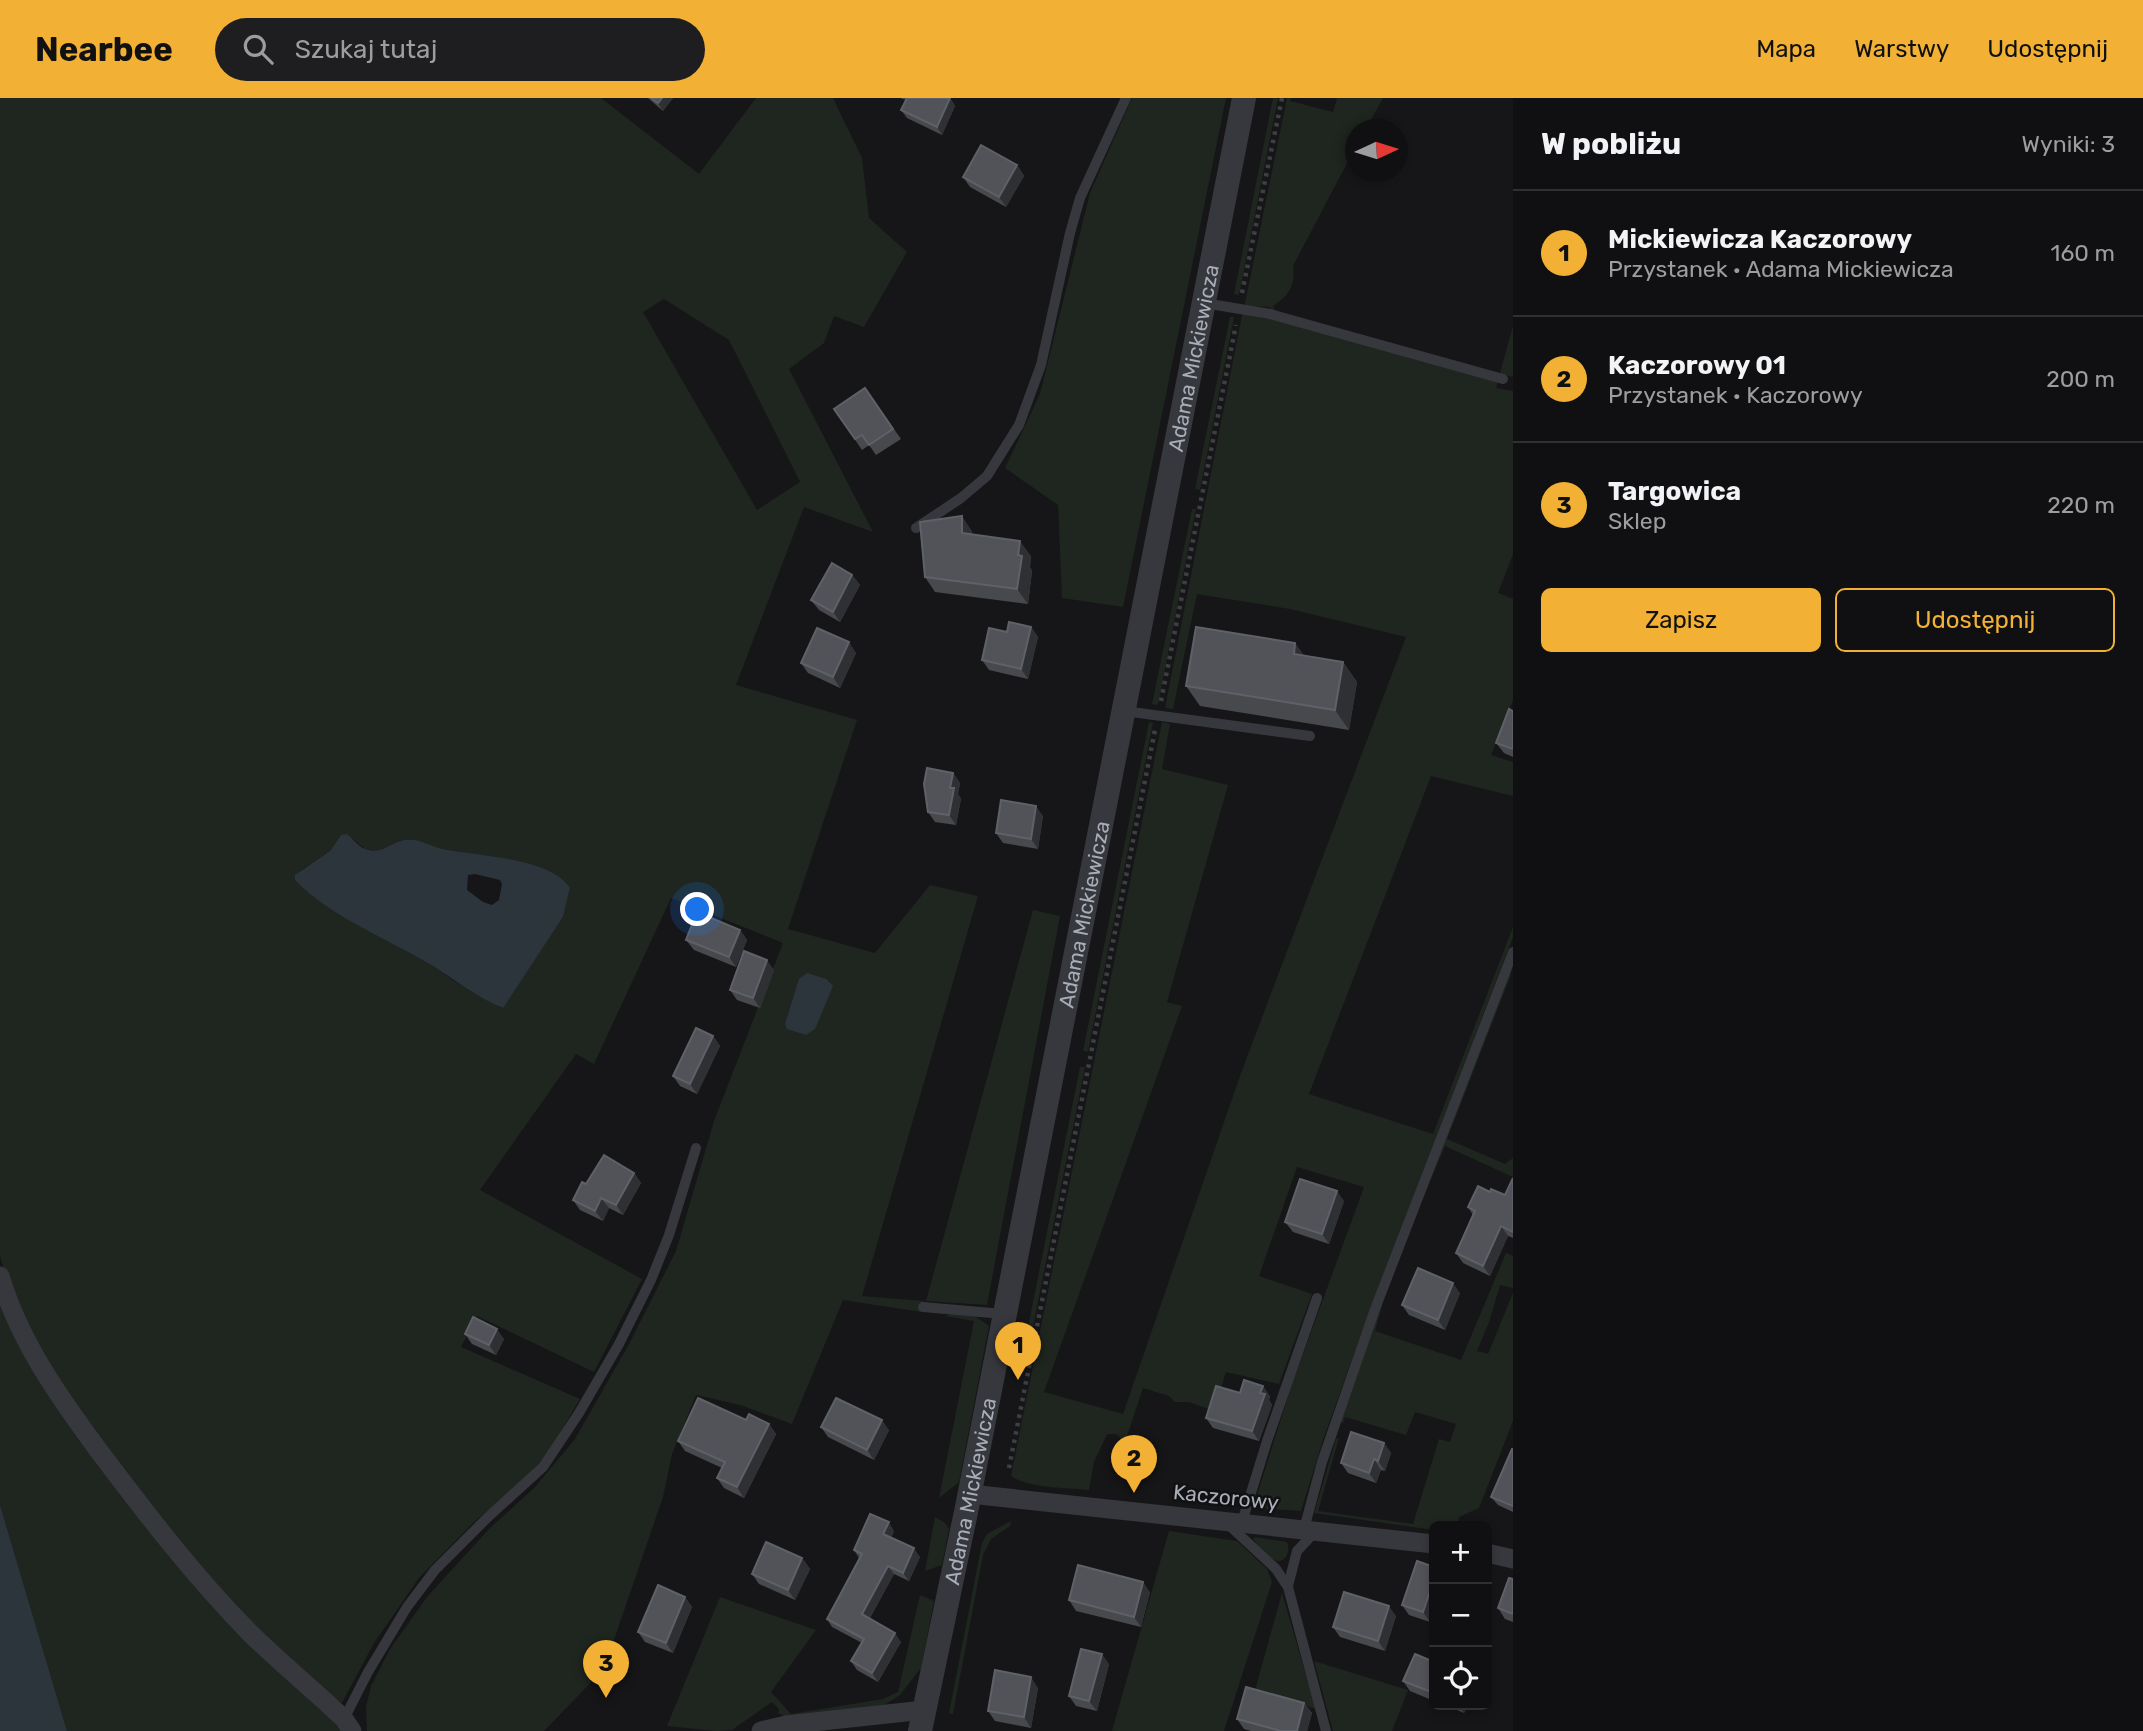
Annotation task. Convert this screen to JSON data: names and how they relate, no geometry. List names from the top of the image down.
{
  "streets": {
    "street": ["Adama Mickiewicza", "Kaczorowy"]
  },
  "crossings": [
    ["Adama Mickiewicza", "Kaczorowy"]
  ],
  "north": "right",
  "page": {
    "header": "Nearbee",
    "search": "Szukaj tutaj",
    "nav": ["Mapa", "Warstwy", "Udostępnij"],
    "heading": ["W pobliżu", "Wyniki: 3"],
    "list": [
      {
        "mark": "1",
        "name": "Mickiewicza Kaczorowy",
        "note": "Przystanek · Adama Mickiewicza",
        "value": "160 m"
      },
      {
        "mark": "2",
        "name": "Kaczorowy 01",
        "note": "Przystanek · Kaczorowy",
        "value": "200 m"
      },
      {
        "mark": "3",
        "name": "Targowica",
        "note": "Sklep",
        "value": "220 m"
      }
    ],
    "buttons": ["Zapisz", "Udostępnij"],
    "pins": ["1", "2", "3"],
    "map_buttons": ["+", "−"]
  }
}
